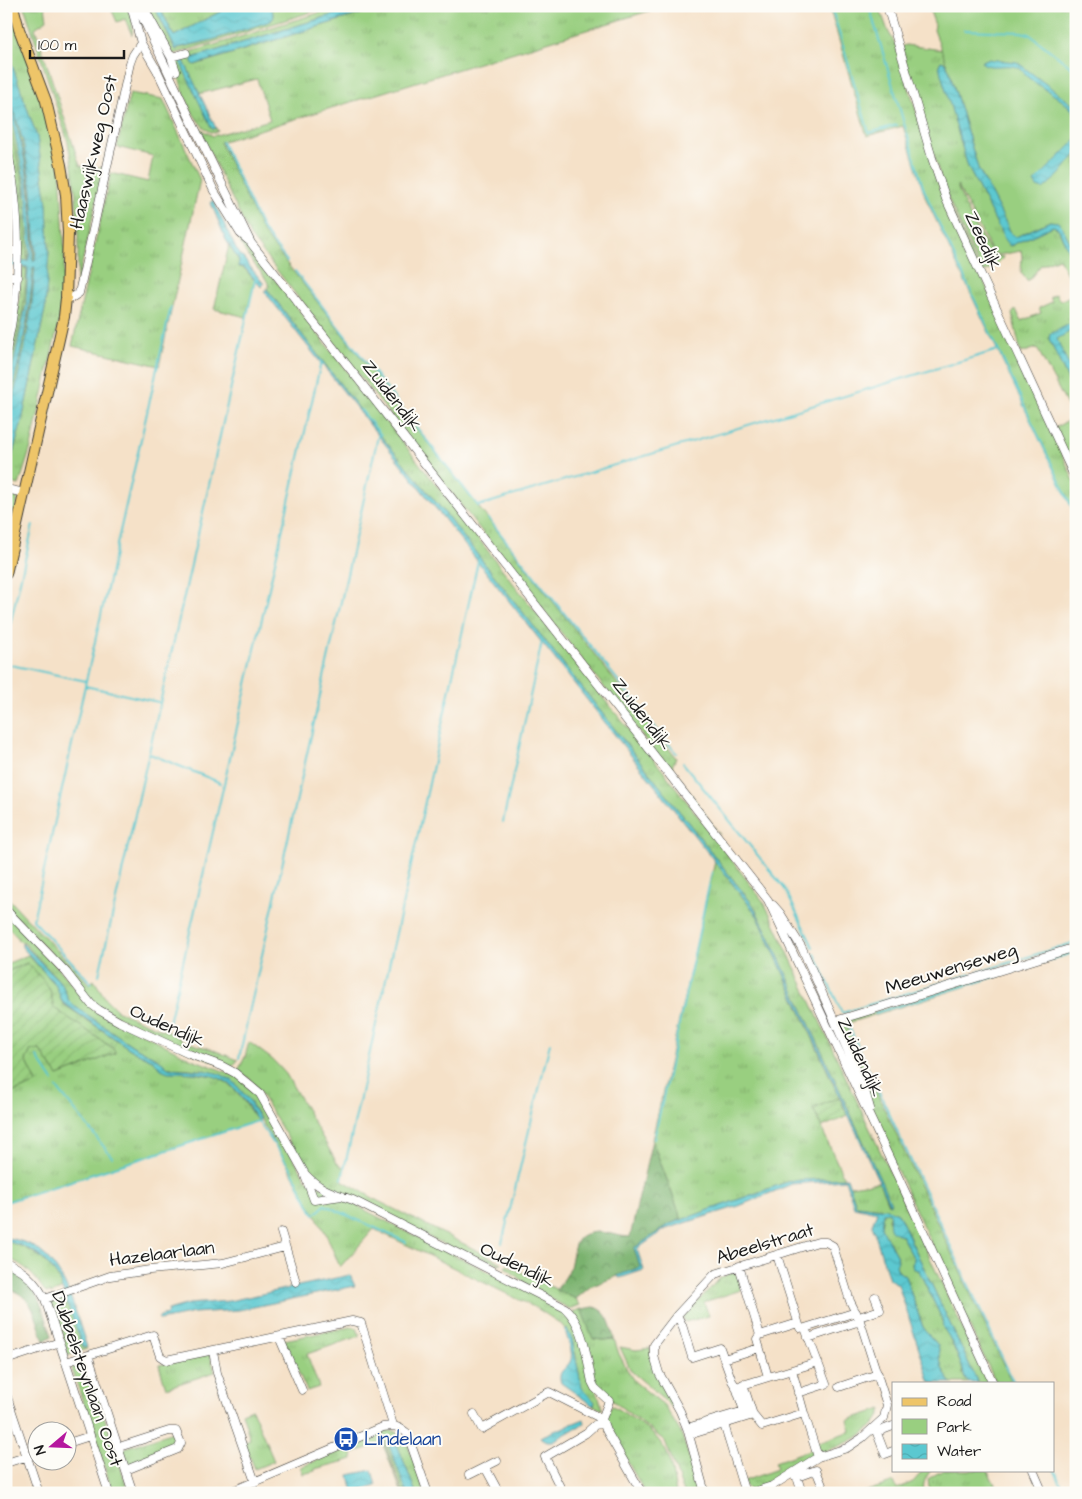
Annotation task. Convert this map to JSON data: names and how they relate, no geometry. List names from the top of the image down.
{
  "streets": {
    "street": [
      "Haaswijkweg Oost",
      "Zeedijk",
      "Zuidendijk",
      "Meeuwenseweg",
      "Oudendijk",
      "Abeelstraat",
      "Hazelaarlaan",
      "Dubbelsteynlaan Oost"
    ]
  },
  "crossings": [
    ["Haaswijkweg Oost", "Zuidendijk"],
    ["Hazelaarlaan", "Dubbelsteynlaan Oost"]
  ],
  "places": {
    "bus stop": ["Lindelaan"]
  },
  "legend": ["Road", "Park", "Water"],
  "scale_bar": "100 m",
  "north": "left"
}
